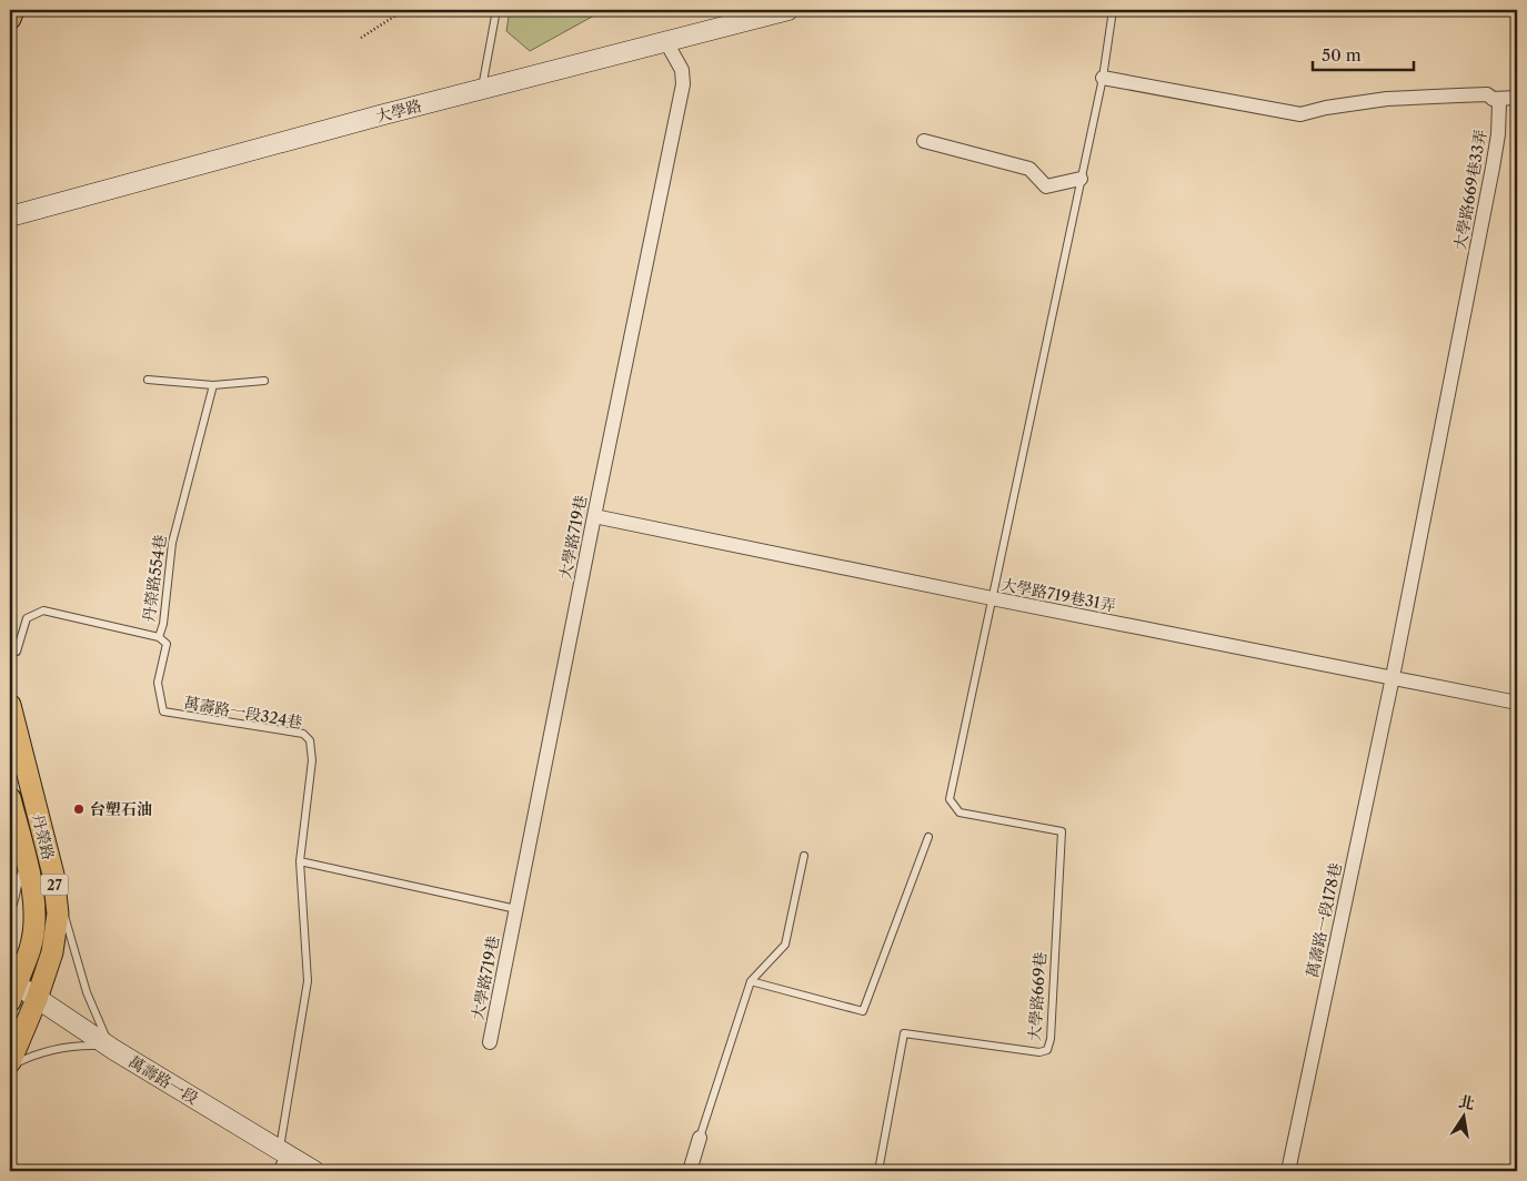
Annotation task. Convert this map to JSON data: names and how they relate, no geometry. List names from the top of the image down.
{
  "streets": {
    "main road": [
      "大學路",
      "丹榮路",
      "27",
      "萬壽路一段"
    ],
    "street": [
      "大學路669巷33弄",
      "大學路719巷",
      "大學路719巷31弄",
      "萬壽路一段178巷"
    ],
    "lane": ["丹榮路554巷", "萬壽路一段324巷", "大學路669巷"]
  },
  "crossings": [
    ["大學路", "大學路719巷"],
    ["大學路669巷33弄", "大學路719巷31弄"],
    ["大學路669巷33弄", "萬壽路一段178巷"],
    ["大學路719巷", "大學路719巷31弄"],
    ["丹榮路554巷", "萬壽路一段324巷"],
    ["大學路719巷31弄", "萬壽路一段178巷"],
    ["大學路719巷31弄", "大學路669巷"],
    ["萬壽路一段324巷", "萬壽路一段"],
    ["丹榮路", "萬壽路一段"]
  ],
  "places": ["台塑石油"],
  "scale_bar": "50 m",
  "north": "top"
}
